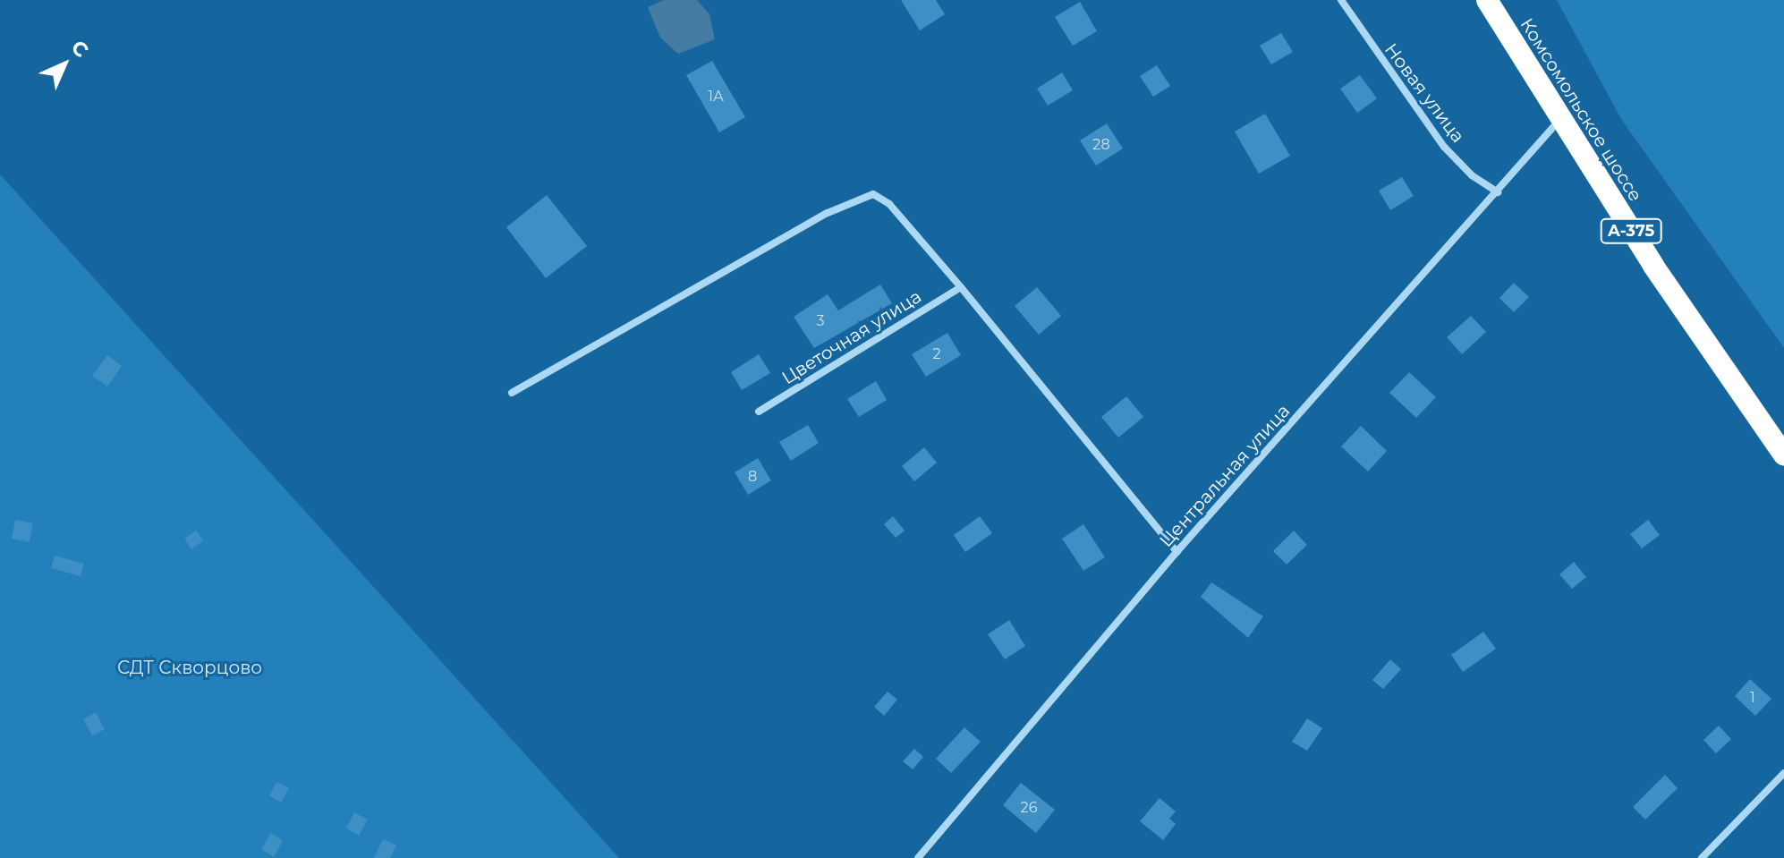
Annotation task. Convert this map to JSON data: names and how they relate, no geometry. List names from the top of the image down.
{
  "streets": {
    "highway": ["Комсомольское шоссе", "А-375"],
    "street": ["Новая улица", "Цветочная улица", "Центральная улица"]
  },
  "crossings": [
    ["Новая улица", "Центральная улица"],
    ["Комсомольское шоссе", "Центральная улица"]
  ],
  "parks": ["СДТ Скворцово"],
  "house_numbers": [
    "1А",
    "28",
    "3",
    "2",
    "8",
    "1",
    "26"
  ],
  "north": "top right"
}
